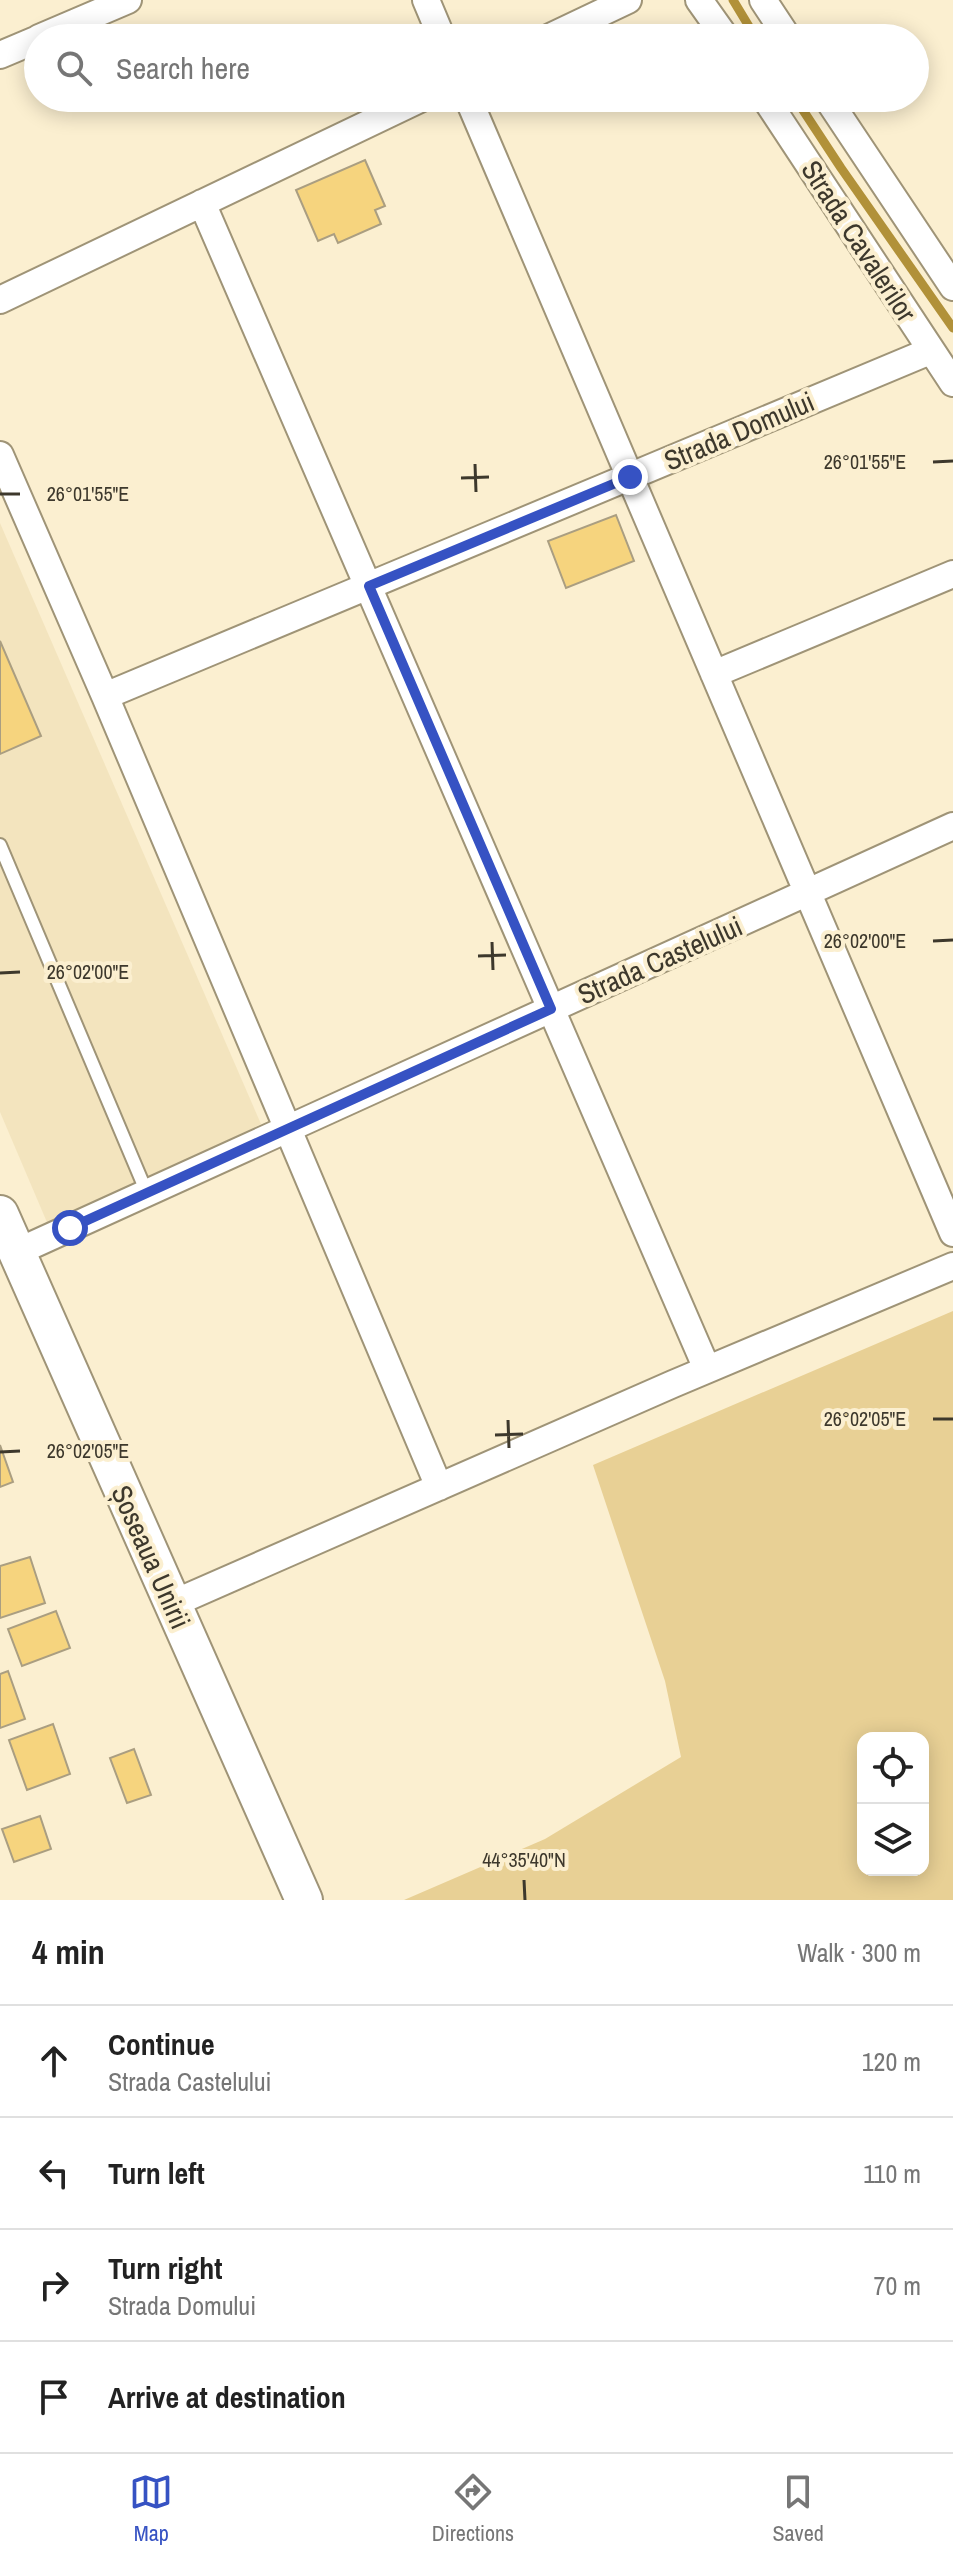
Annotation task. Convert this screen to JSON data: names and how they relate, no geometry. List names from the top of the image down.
{
  "streets": {
    "main road": ["Șoseaua Unirii"],
    "street": ["Strada Cavalerilor", "Strada Domului", "Strada Castelului"]
  },
  "crossings": [
    ["Strada Cavalerilor", "Strada Domului"],
    ["Strada Castelului", "Șoseaua Unirii"]
  ],
  "page": {
    "search": "Search here",
    "heading": ["4 min", "Walk · 300 m"],
    "list": [
      ["Continue", "Strada Castelului", "120 m"],
      ["Turn left", "110 m"],
      ["Turn right", "Strada Domului", "70 m"],
      "Arrive at destination"
    ],
    "nav": ["Map", "Directions", "Saved"]
  },
  "coordinates": [
    "26°01'55\"E",
    "26°02'00\"E",
    "26°02'05\"E",
    "44°35'40\"N"
  ]
}
